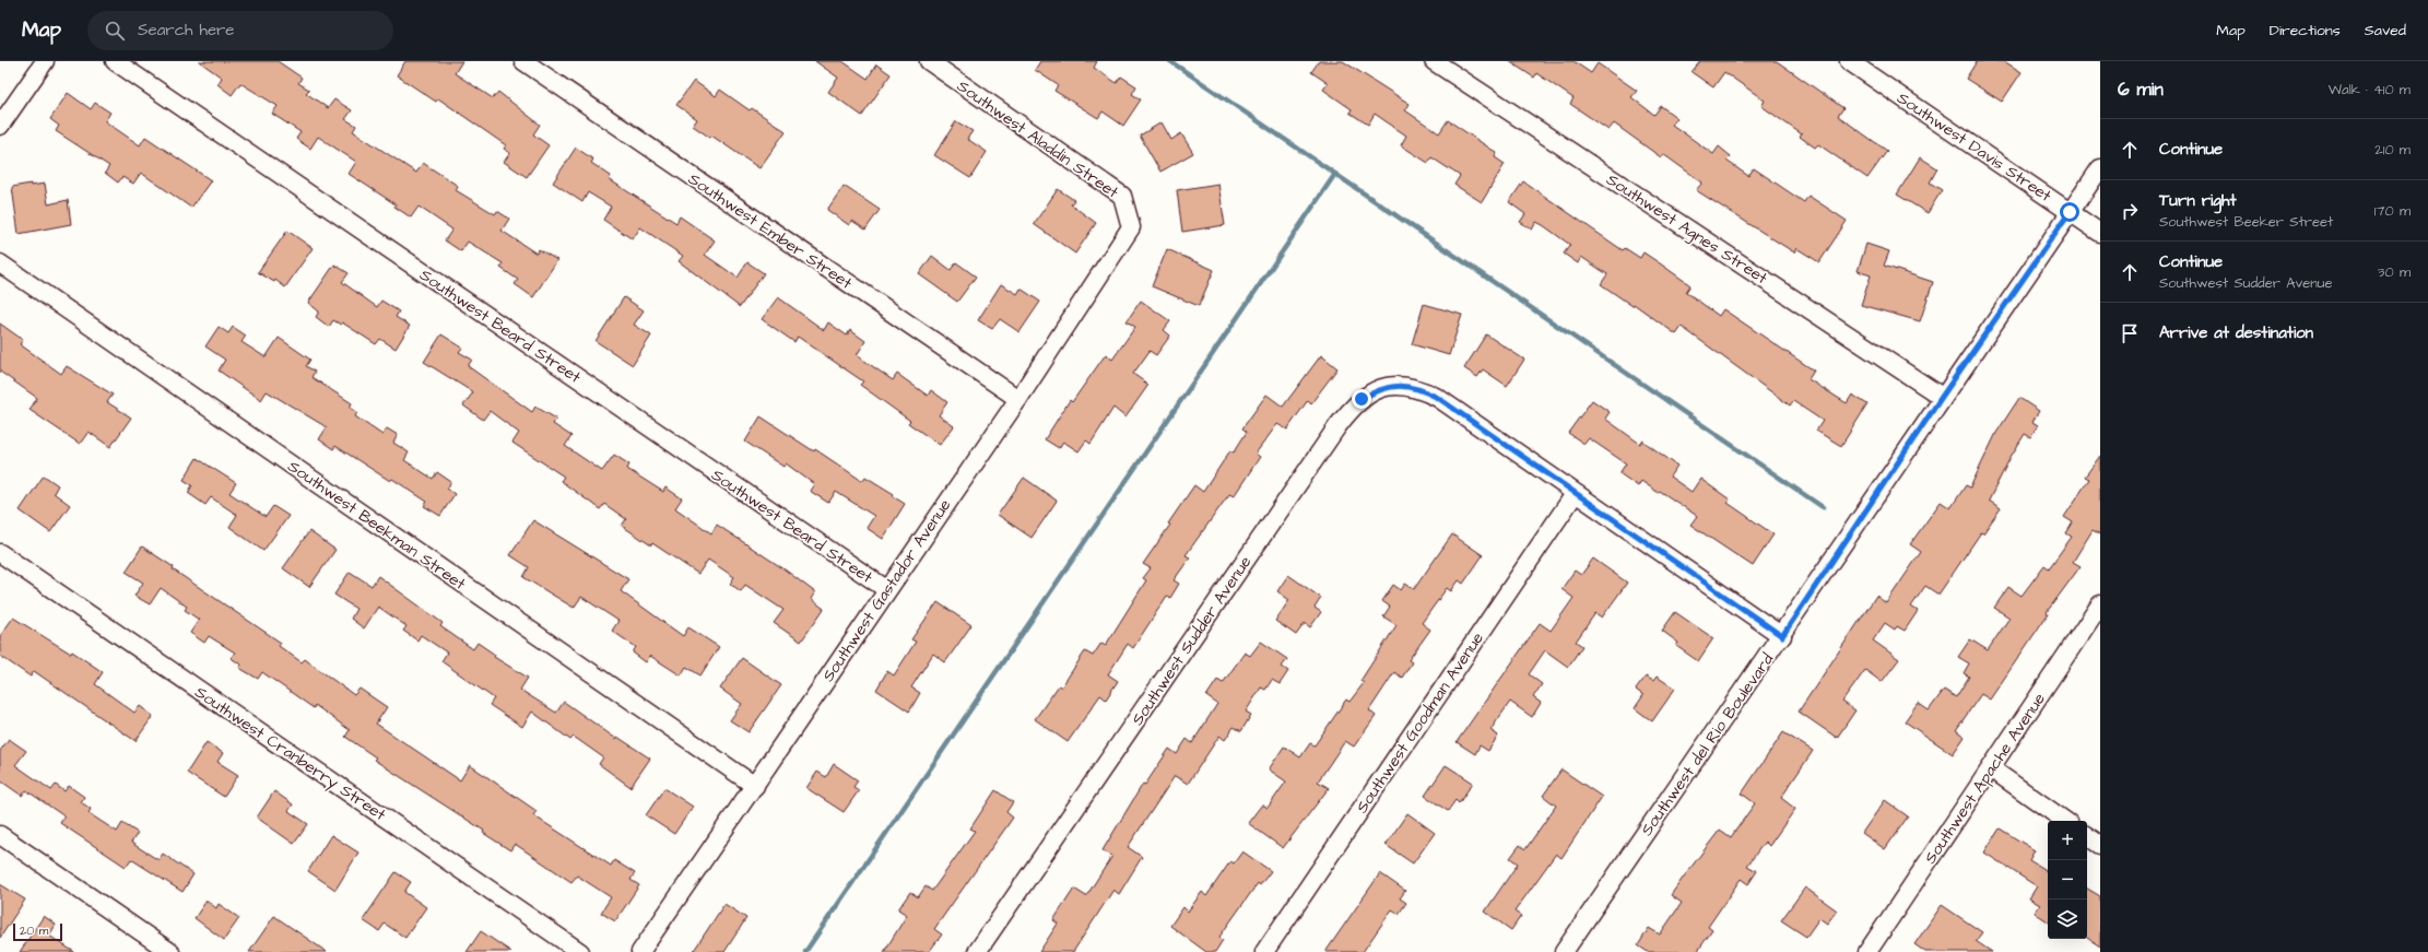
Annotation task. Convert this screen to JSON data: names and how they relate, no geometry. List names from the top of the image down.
{
  "streets": {
    "street": [
      "Southwest Aladdin Street",
      "Southwest Davis Street",
      "Southwest Agnes Street",
      "Southwest Ember Street",
      "Southwest Beard Street",
      "Southwest Beekman Street",
      "Southwest Gastador Avenue",
      "Southwest Sudder Avenue",
      "Southwest Goodman Avenue",
      "Southwest del Rio Boulevard",
      "Southwest Cranberry Street",
      "Southwest Apache Avenue"
    ]
  },
  "crossings": [
    ["Southwest Aladdin Street", "Southwest Gastador Avenue"],
    ["Southwest Davis Street", "Southwest del Rio Boulevard"],
    ["Southwest Agnes Street", "Southwest del Rio Boulevard"],
    ["Southwest Ember Street", "Southwest Gastador Avenue"],
    ["Southwest Beard Street", "Southwest Gastador Avenue"],
    ["Southwest Beekman Street", "Southwest Gastador Avenue"],
    ["Southwest Sudder Avenue", "Southwest Goodman Avenue"],
    ["Southwest Sudder Avenue", "Southwest del Rio Boulevard"]
  ],
  "scale_bar": "20 m",
  "page": {
    "header": "Map",
    "search": "Search here",
    "nav": ["Map", "Directions", "Saved"],
    "heading": ["6 min", "Walk · 410 m"],
    "list": [
      ["Continue", "210 m"],
      ["Turn right", "Southwest Beeker Street", "170 m"],
      ["Continue", "Southwest Sudder Avenue", "30 m"],
      "Arrive at destination"
    ],
    "map_buttons": ["+", "−"],
    "scale": "20 m"
  }
}
